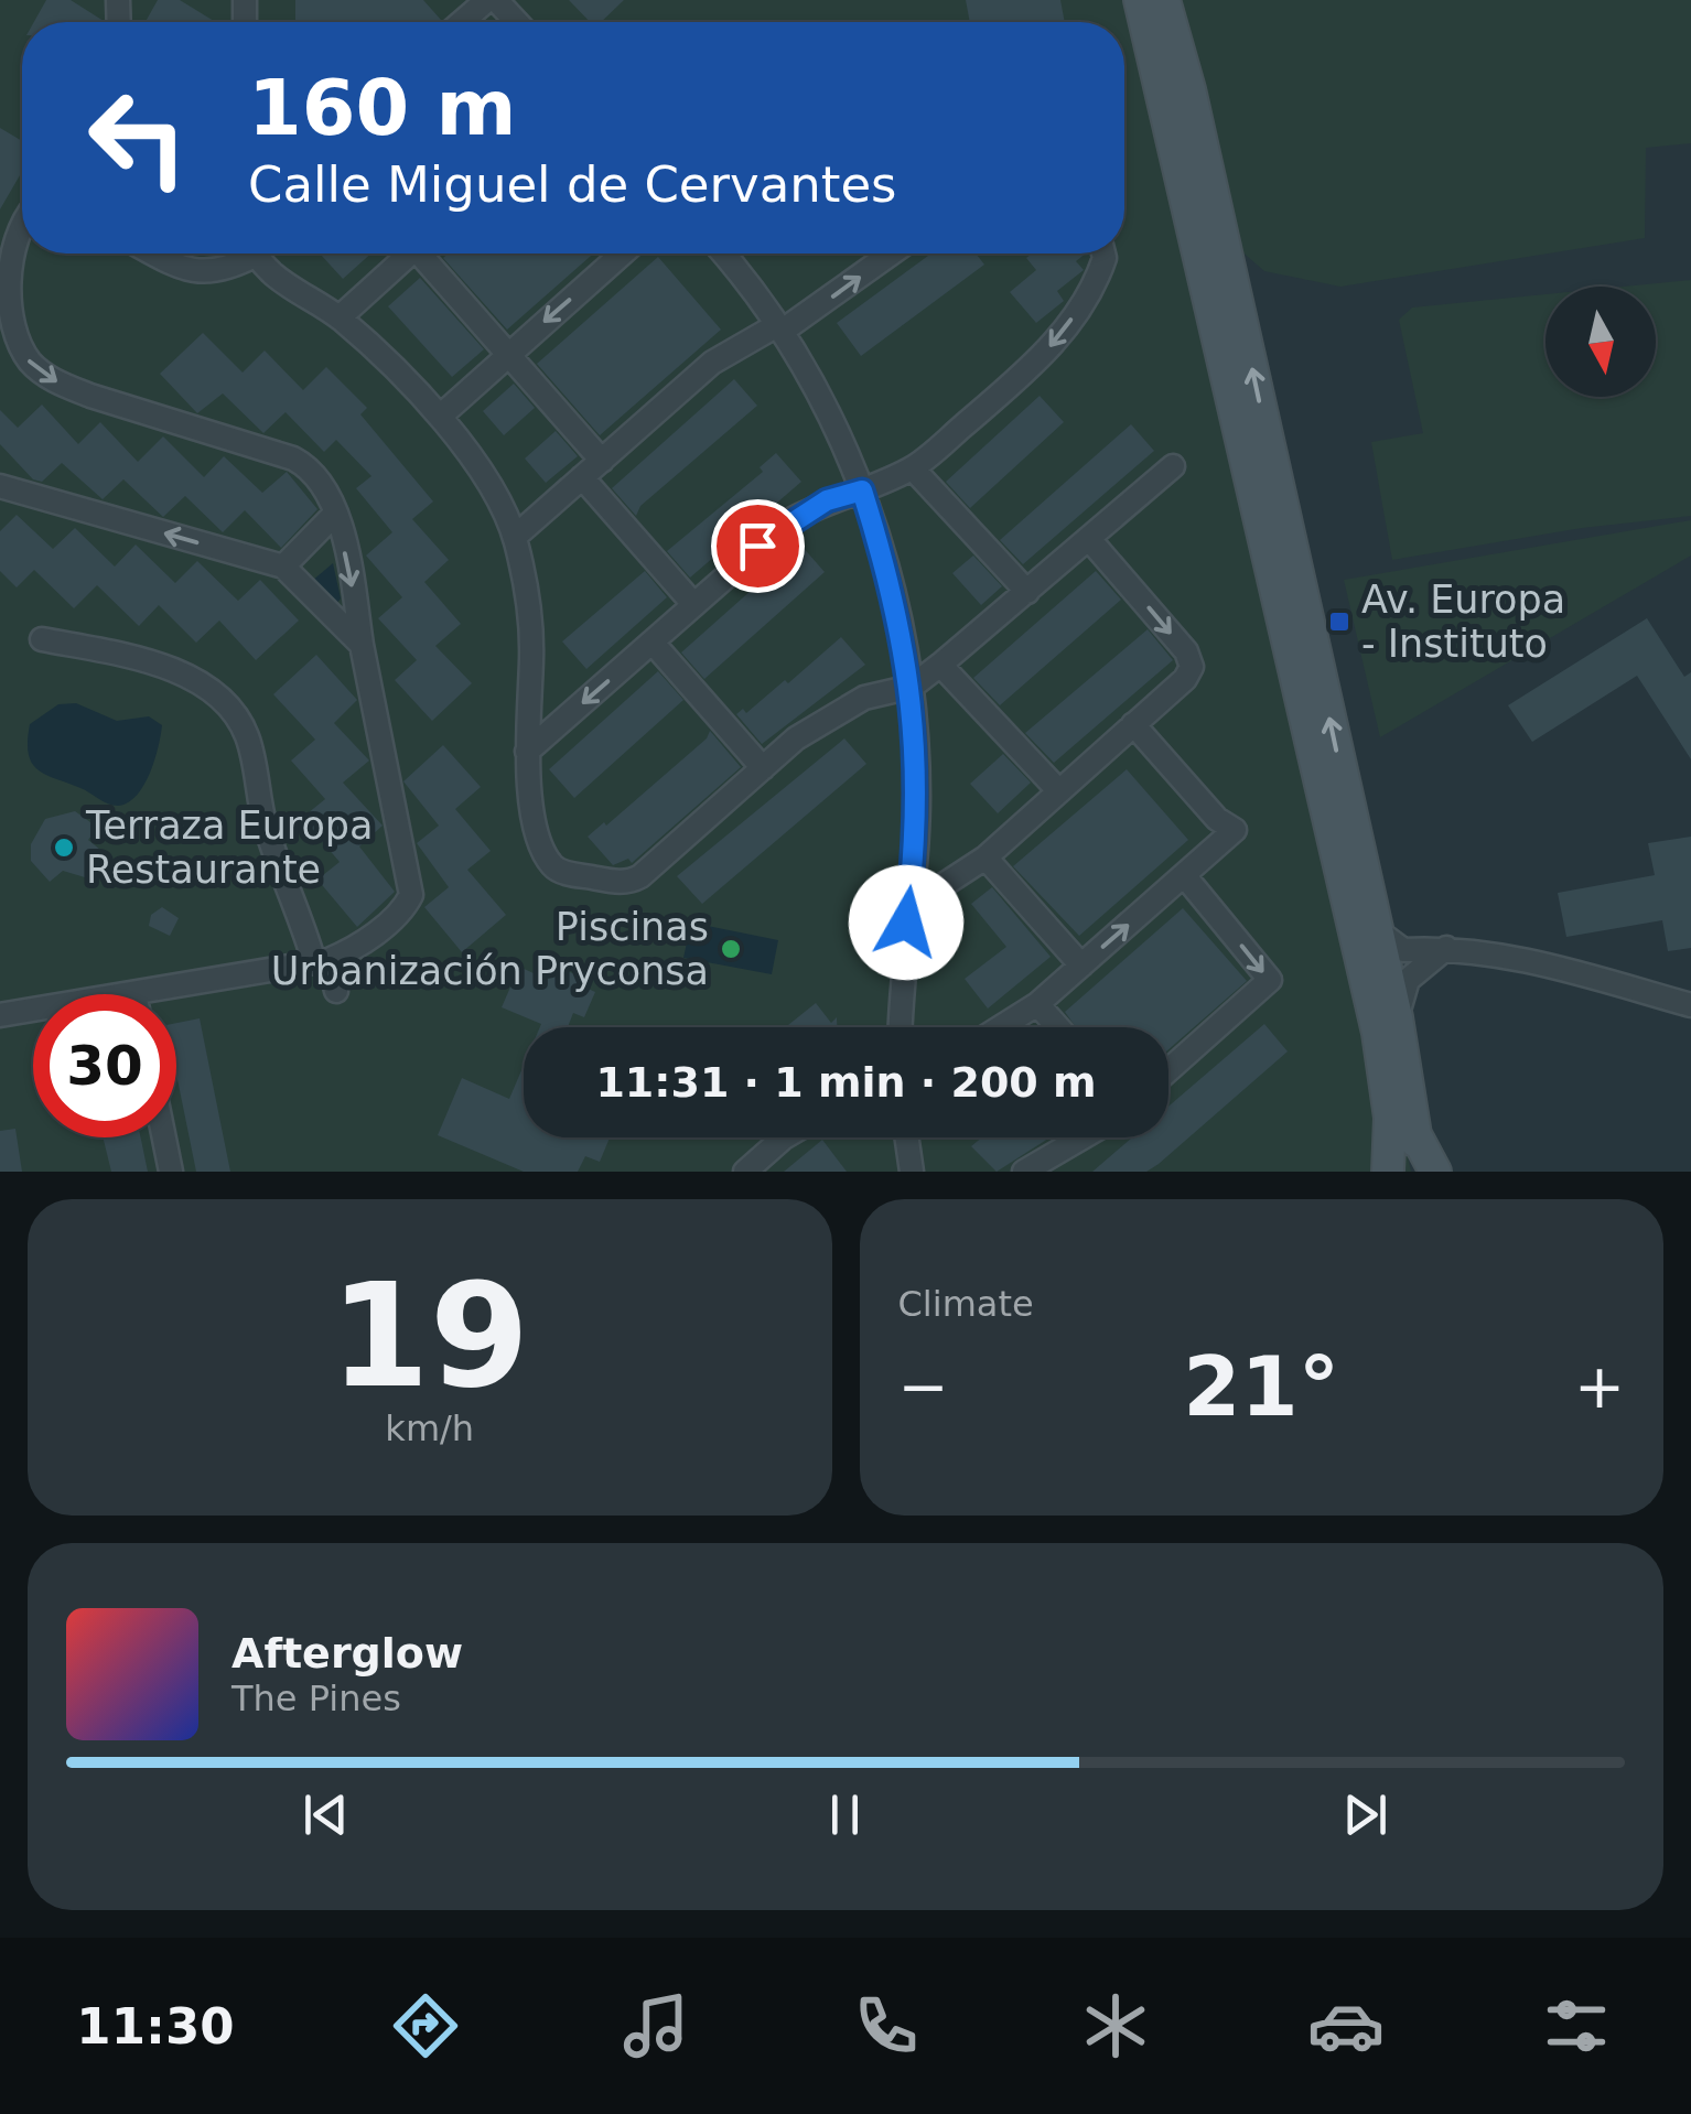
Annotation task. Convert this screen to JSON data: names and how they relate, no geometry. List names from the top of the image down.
{
  "places": {
    "transit": ["Av. Europa - Instituto"],
    "other": ["Terraza Europa Restaurante", "Piscinas Urbanización Pryconsa"]
  },
  "north": "bottom",
  "page": {
    "turn": ["160 m", "Calle Miguel de Cervantes"],
    "limit": "30",
    "trip": "11:31 · 1 min · 200 m",
    "tile": [
      ["19", "km/h"],
      "Climate"
    ],
    "heat": ["−", "21°", "+"],
    "song": ["Afterglow", "The Pines"],
    "tabs": "11:30"
  }
}
